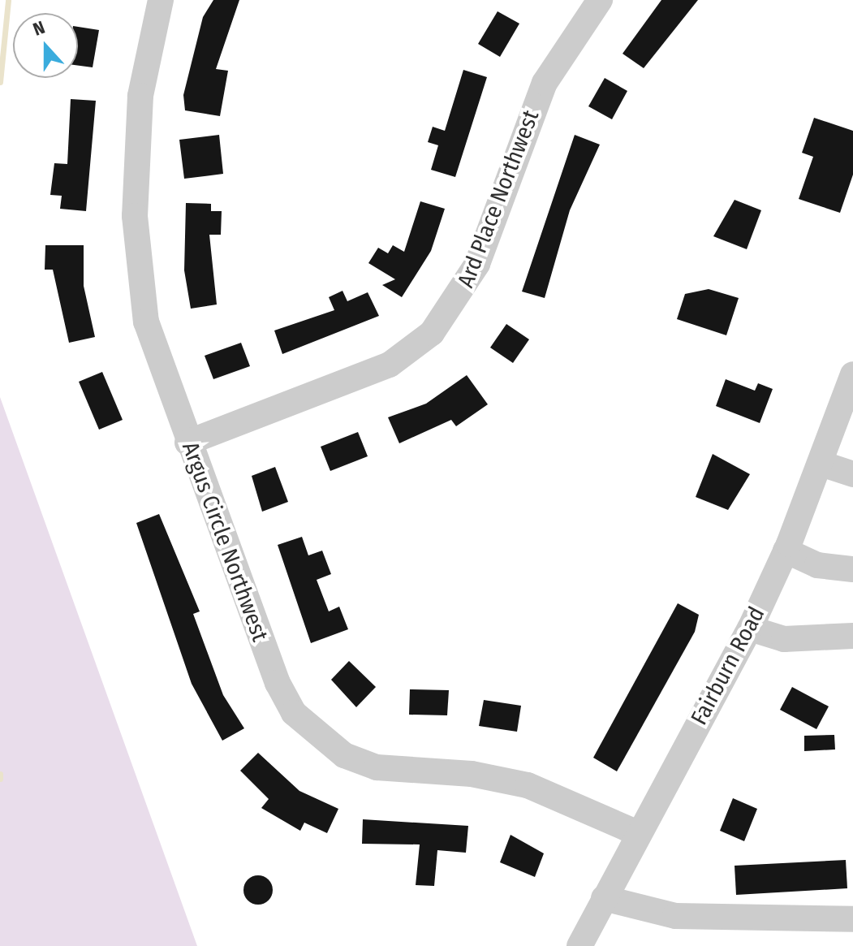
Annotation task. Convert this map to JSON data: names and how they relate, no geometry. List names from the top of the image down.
{
  "streets": {
    "street": ["Ard Place Northwest", "Argus Circle Northwest", "Fairburn Road"]
  },
  "crossings": [
    ["Ard Place Northwest", "Argus Circle Northwest"],
    ["Argus Circle Northwest", "Fairburn Road"]
  ],
  "north": "top"
}
